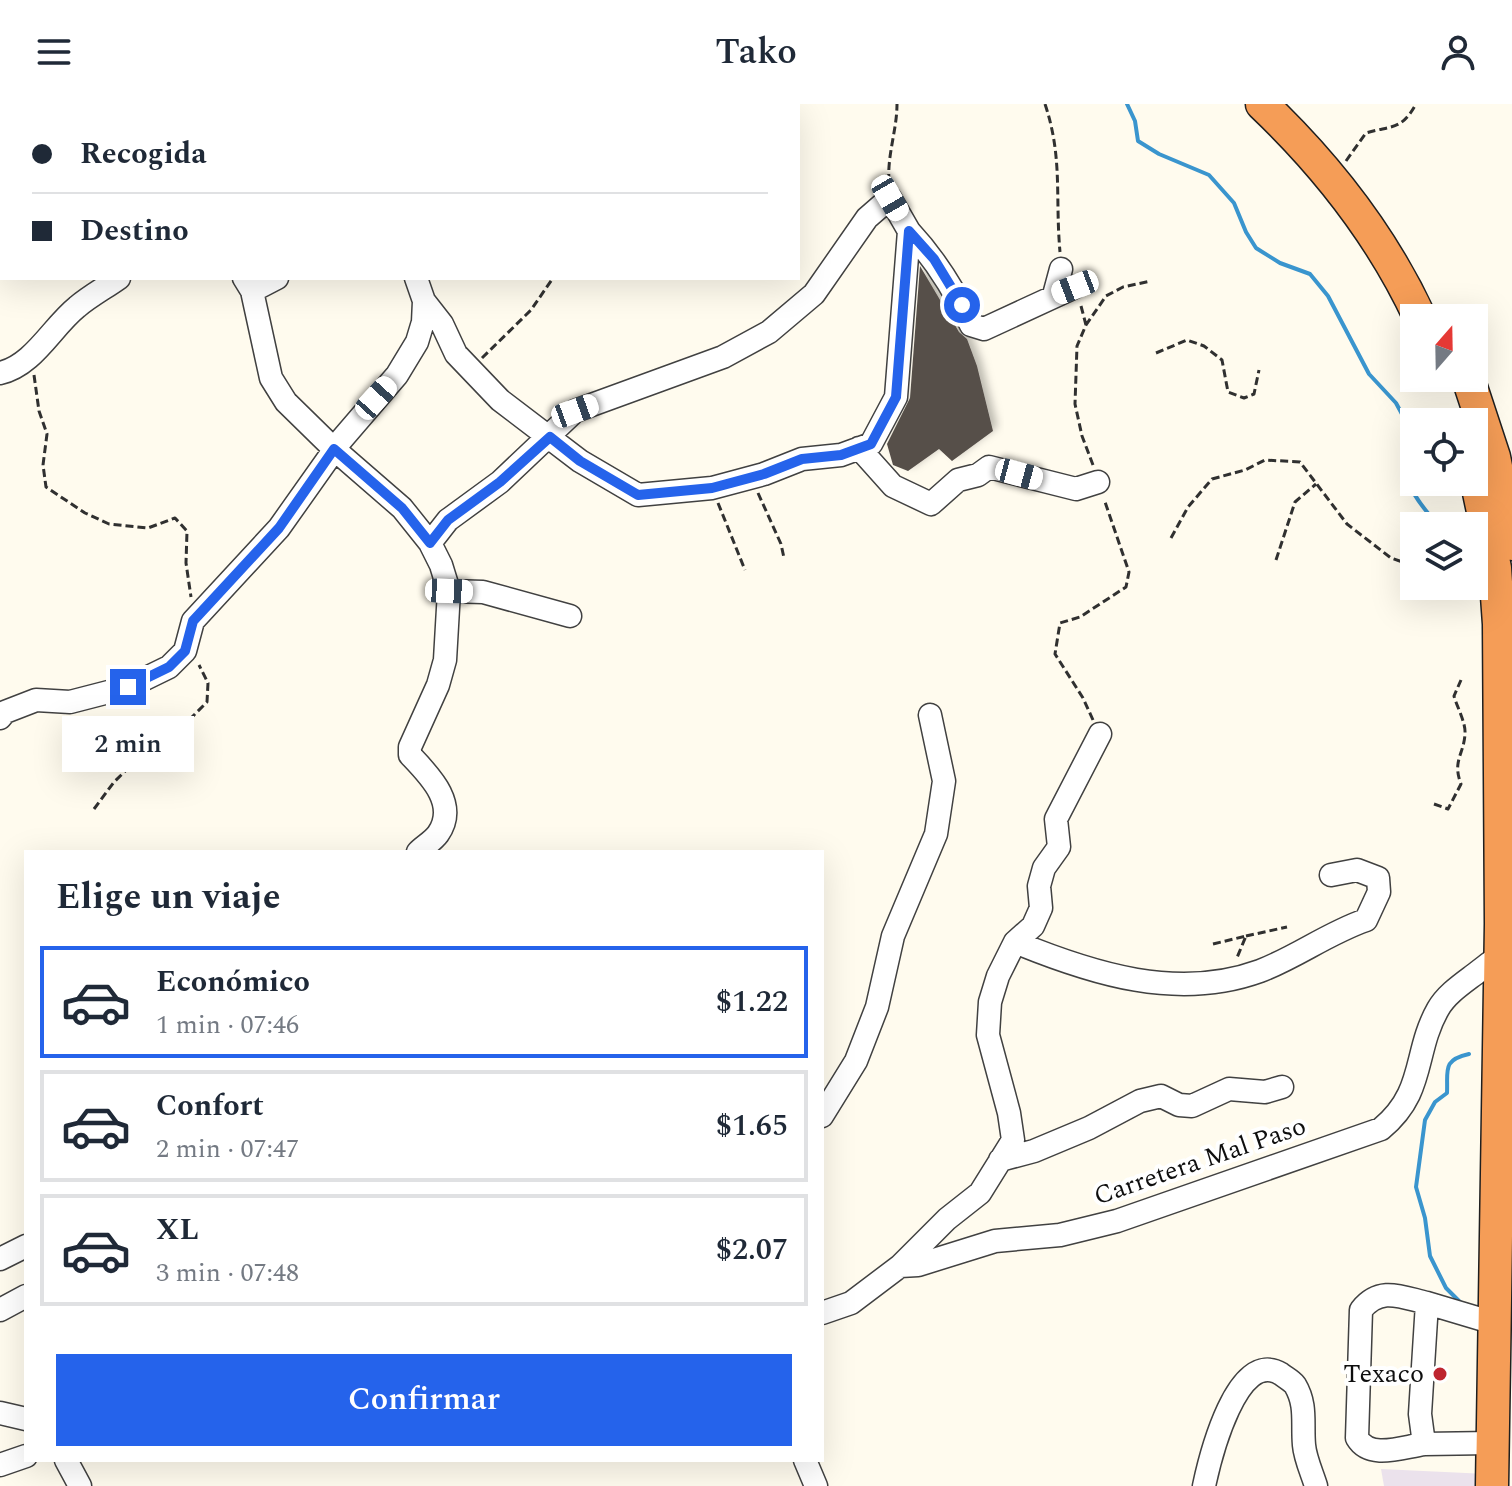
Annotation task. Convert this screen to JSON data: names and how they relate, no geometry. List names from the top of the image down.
{
  "streets": {
    "street": ["Carretera Mal Paso"]
  },
  "places": ["Texaco"],
  "north": "top",
  "page": {
    "header": "Tako",
    "banner": ["Recogida", "Destino"],
    "bubble": "2 min",
    "heading": "Elige un viaje",
    "list": [
      {
        "name": "Económico",
        "note": "1 min · 07:46",
        "value": "$1.22"
      },
      {
        "name": "Confort",
        "note": "2 min · 07:47",
        "value": "$1.65"
      },
      {
        "name": "XL",
        "note": "3 min · 07:48",
        "value": "$2.07"
      }
    ],
    "buttons": "Confirmar"
  }
}
